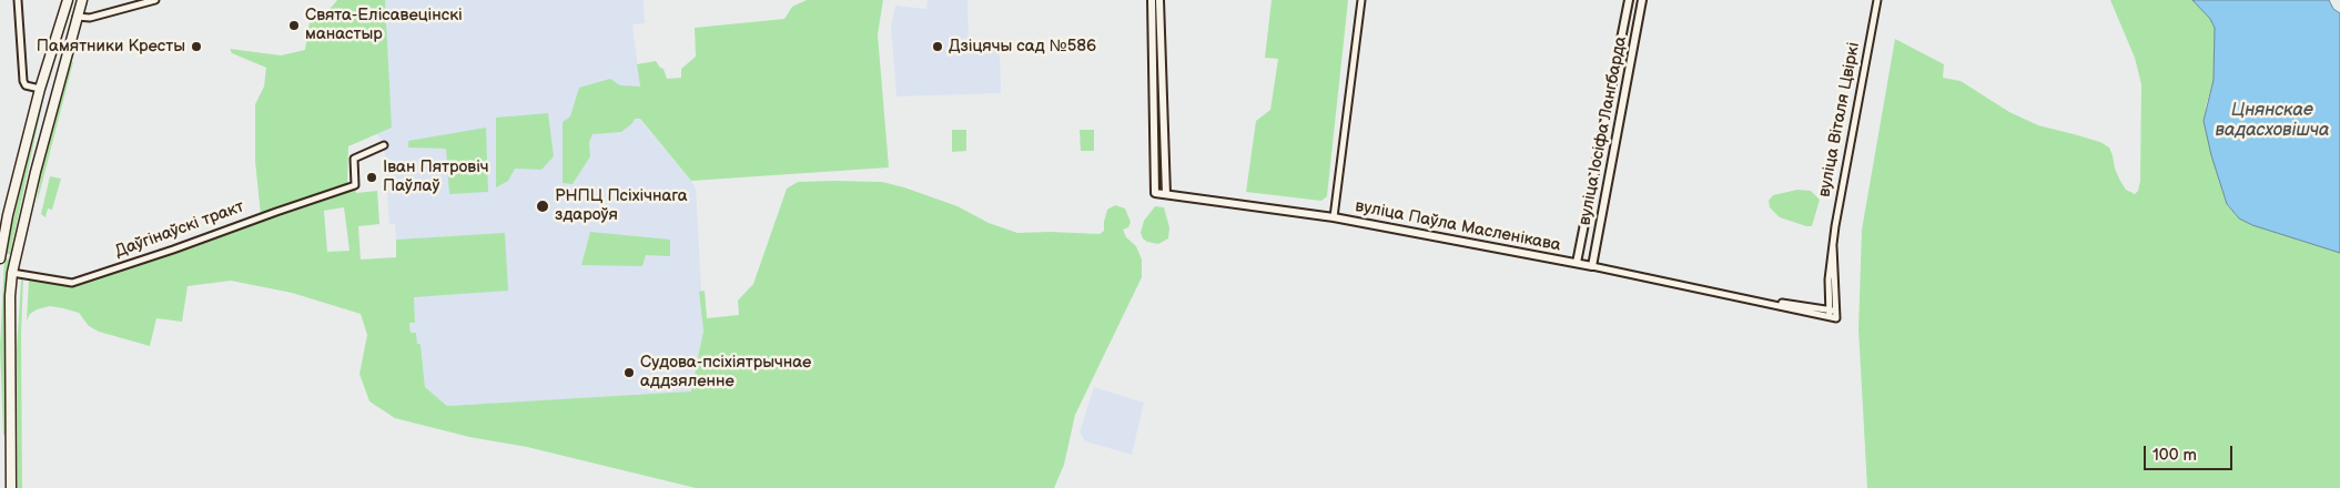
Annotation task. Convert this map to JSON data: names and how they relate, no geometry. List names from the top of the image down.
{
  "streets": {
    "street": [
      "вуліца Віталя Цвіркі",
      "вуліца Іосіфа Лангбарда",
      "вуліца Паўла Масленікава",
      "Даўгінаўскі тракт"
    ]
  },
  "crossings": [
    ["вуліца Віталя Цвіркі", "вуліца Паўла Масленікава"],
    ["вуліца Іосіфа Лангбарда", "вуліца Паўла Масленікава"]
  ],
  "water": ["Цнянскае вадасховішча"],
  "places": [
    "Свята-Елісавецінскі манастыр",
    "Памятники Кресты",
    "Дзіцячы сад №586",
    "Іван Пятровіч Паўлаў",
    "РНПЦ Псіхічнага здароўя",
    "Судова-псіхіятрычнае аддзяленне"
  ],
  "scale_bar": "100 m"
}
